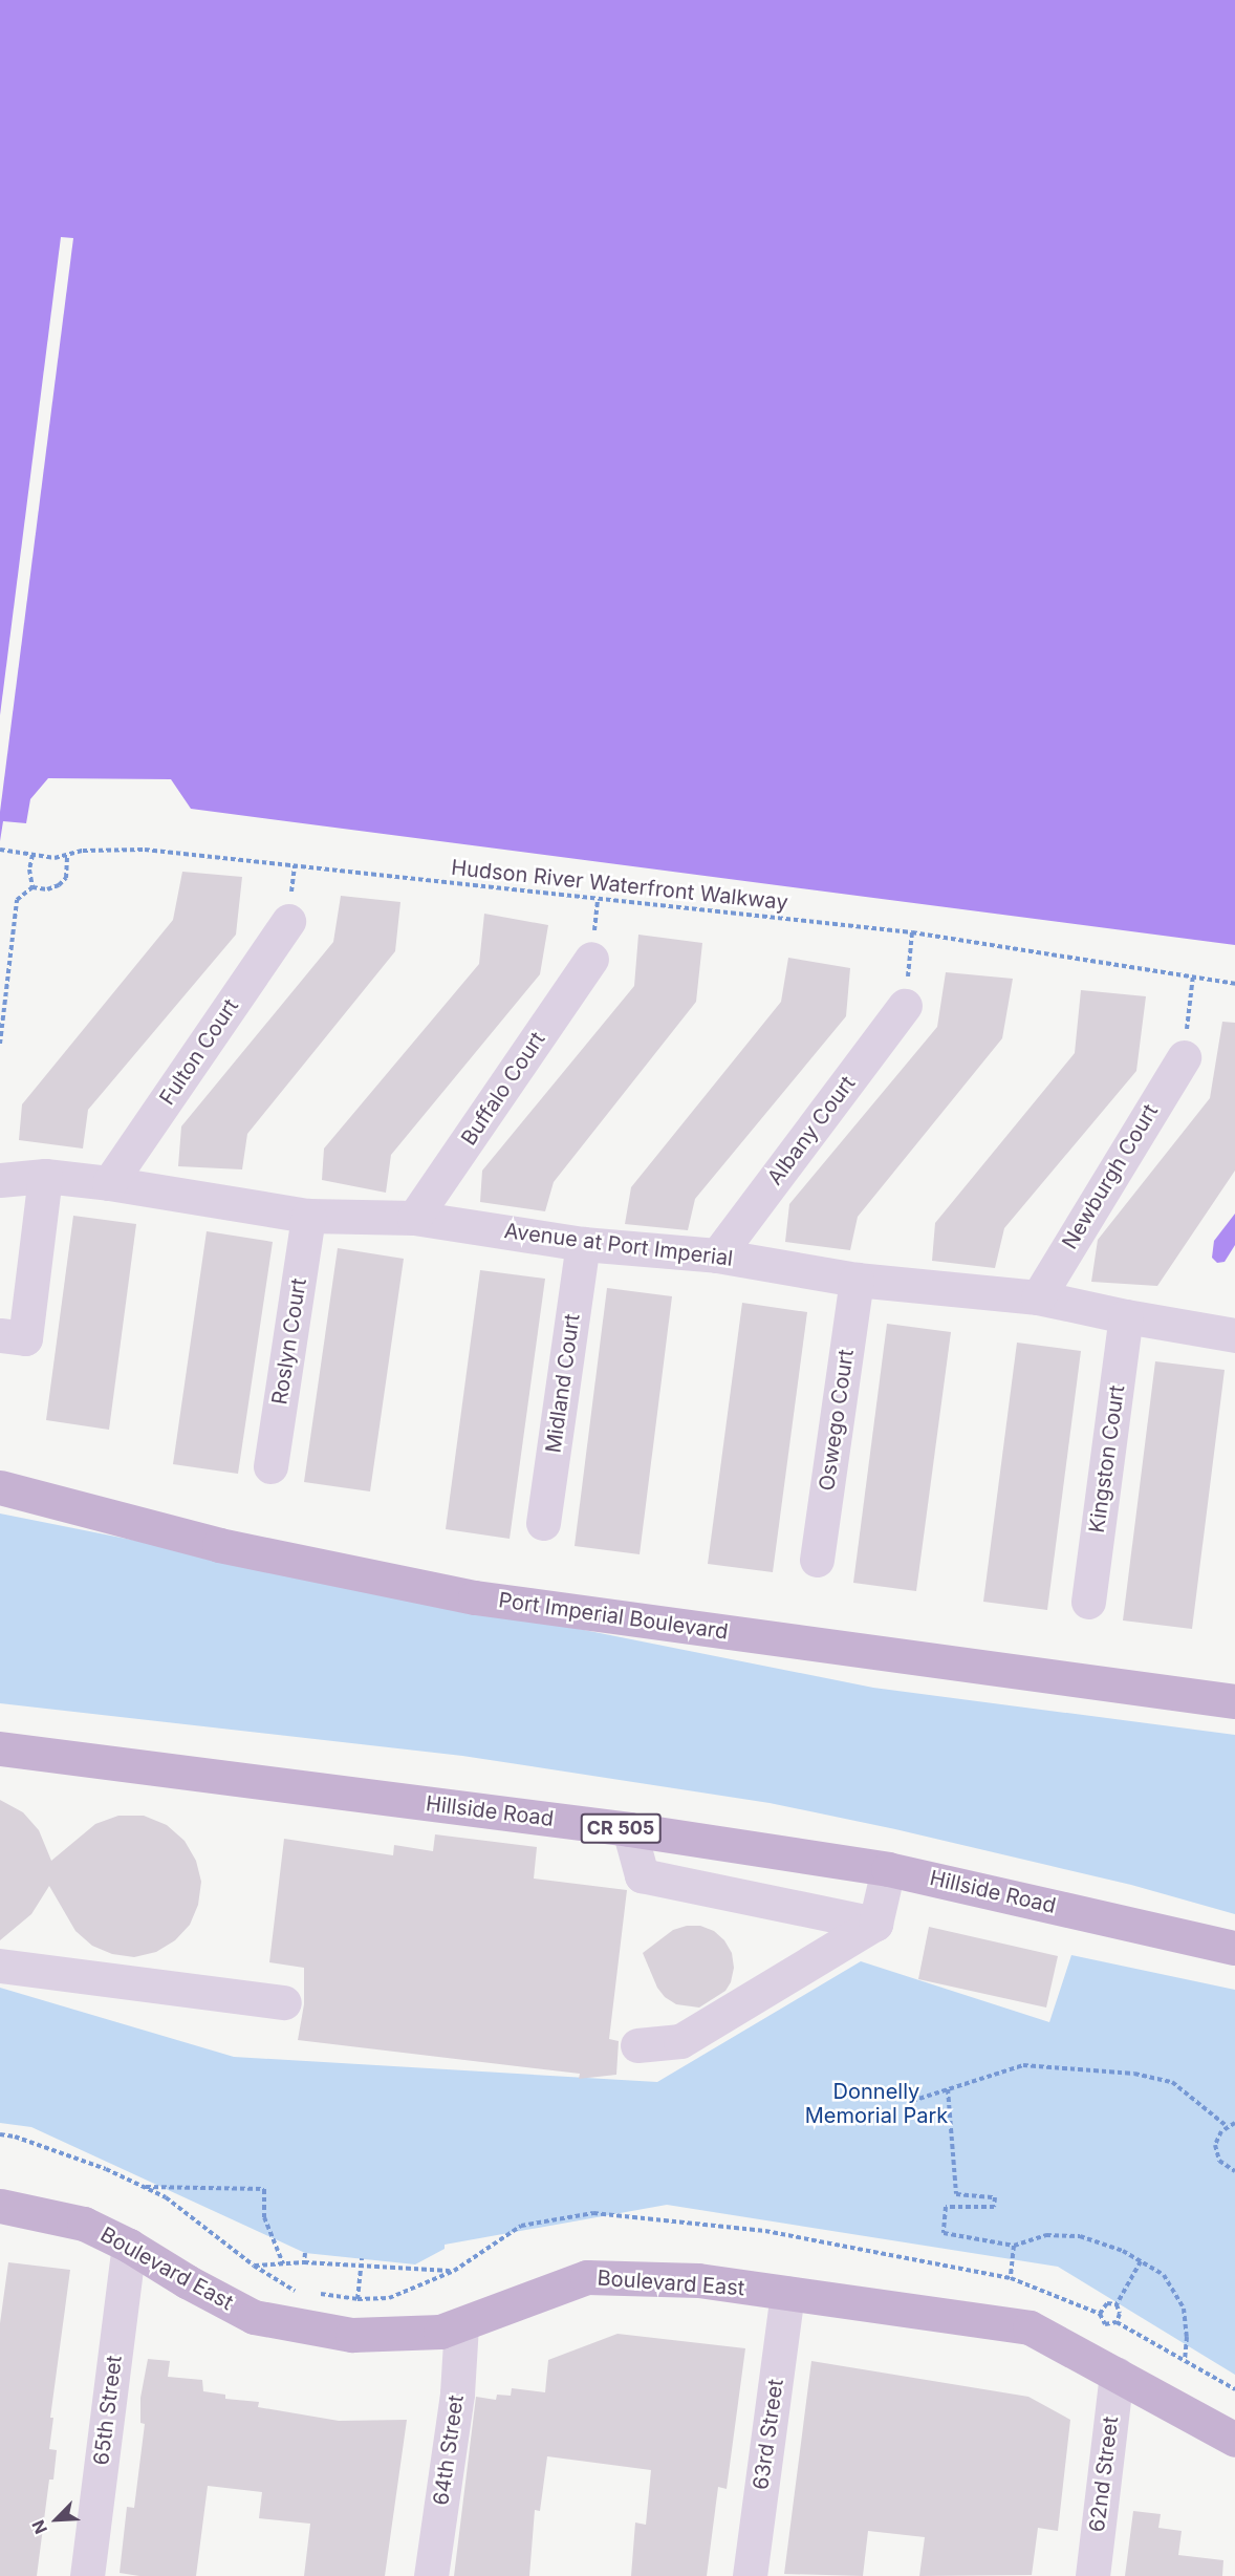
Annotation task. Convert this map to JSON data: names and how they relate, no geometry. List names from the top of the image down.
{
  "streets": {
    "main road": [
      "Port Imperial Boulevard",
      "Hillside Road",
      "CR 505",
      "Boulevard East"
    ],
    "street": [
      "Fulton Court",
      "Buffalo Court",
      "Albany Court",
      "Newburgh Court",
      "Avenue at Port Imperial",
      "Roslyn Court",
      "Midland Court",
      "Oswego Court",
      "Kingston Court",
      "65th Street",
      "63rd Street",
      "64th Street",
      "62nd Street"
    ],
    "path": ["Hudson River Waterfront Walkway"]
  },
  "crossings": [
    ["Fulton Court", "Avenue at Port Imperial"],
    ["Buffalo Court", "Avenue at Port Imperial"],
    ["Albany Court", "Avenue at Port Imperial"],
    ["Newburgh Court", "Avenue at Port Imperial"],
    ["Avenue at Port Imperial", "Roslyn Court"],
    ["Avenue at Port Imperial", "Midland Court"],
    ["Avenue at Port Imperial", "Oswego Court"],
    ["Avenue at Port Imperial", "Kingston Court"],
    ["Boulevard East", "65th Street"],
    ["Boulevard East", "63rd Street"],
    ["Boulevard East", "64th Street"],
    ["Boulevard East", "62nd Street"]
  ],
  "parks": ["Donnelly Memorial Park"],
  "north": "bottom left"
}
